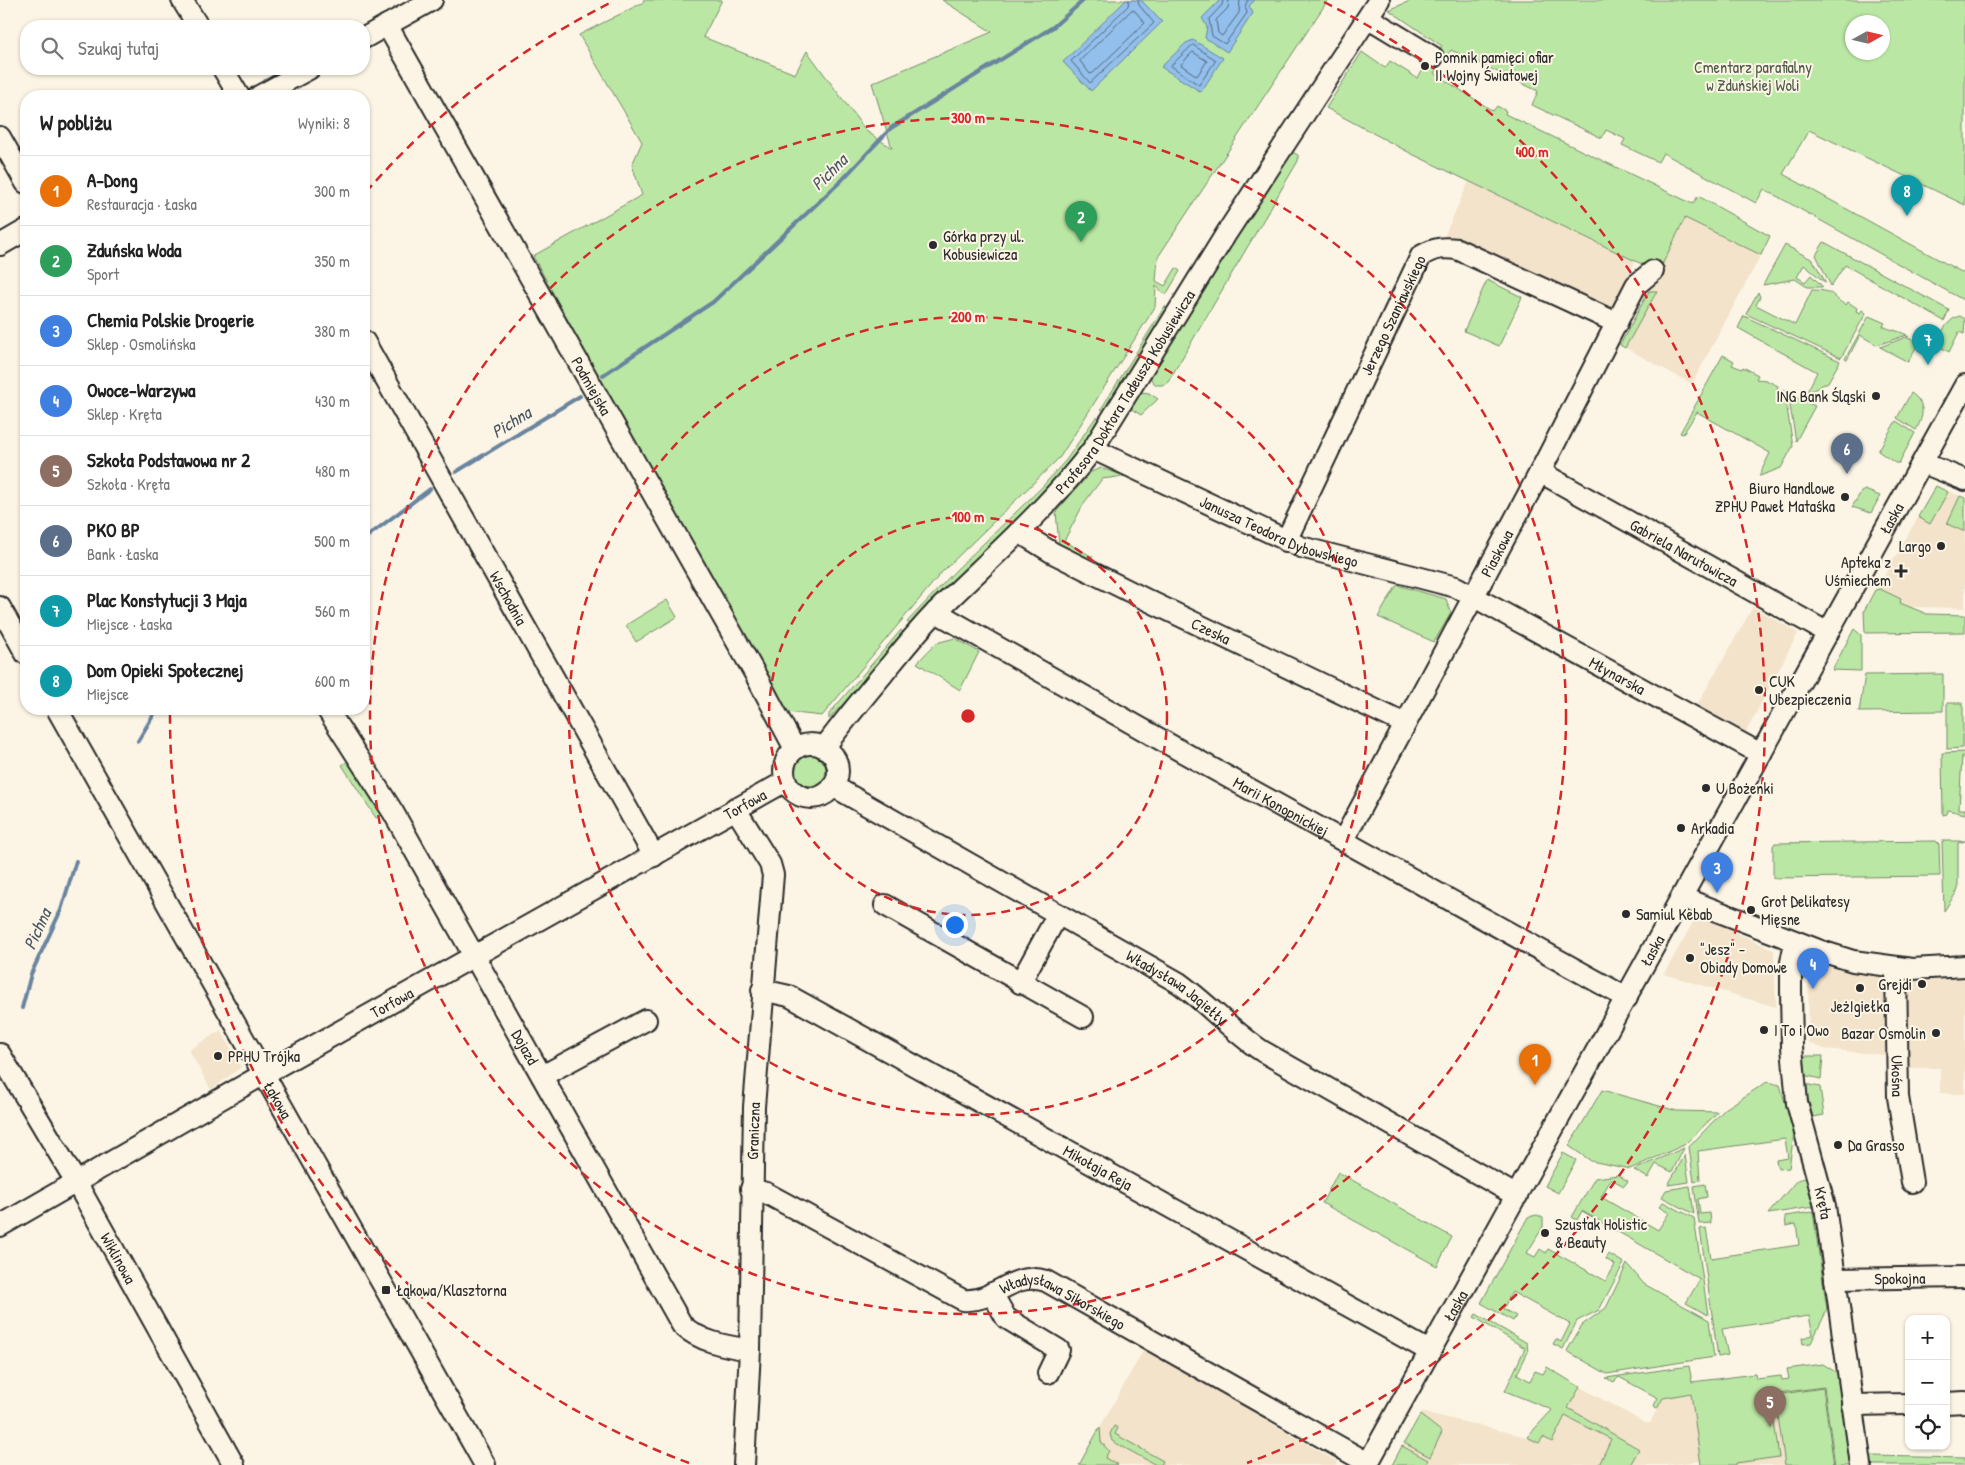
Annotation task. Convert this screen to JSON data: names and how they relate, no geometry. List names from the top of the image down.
{
  "streets": {
    "street": [
      "Jerzego Szaniawskiego",
      "Podmiejska",
      "Profesora Doktora Tadeusza Kobusiewicza",
      "Łaska",
      "Janusza Teodora Dybowskiego",
      "Gabriela Narutowicza",
      "Piaskowa",
      "Wschodnia",
      "Czeska",
      "Młynarska",
      "Torfowa",
      "Marii Konopnickiej",
      "Władysława Jagiełły",
      "Dojazd",
      "Ukośna",
      "Łąkowa",
      "Graniczna",
      "Mikołaja Reja",
      "Kręta",
      "Wiklinowa",
      "Spokojna",
      "Władysława Sikorskiego"
    ]
  },
  "crossings": [
    ["Jerzego Szaniawskiego", "Janusza Teodora Dybowskiego"],
    ["Jerzego Szaniawskiego", "Piaskowa"],
    ["Podmiejska", "Profesora Doktora Tadeusza Kobusiewicza"],
    ["Podmiejska", "Torfowa"],
    ["Podmiejska", "Władysława Jagiełły"],
    ["Profesora Doktora Tadeusza Kobusiewicza", "Janusza Teodora Dybowskiego"],
    ["Profesora Doktora Tadeusza Kobusiewicza", "Czeska"],
    ["Profesora Doktora Tadeusza Kobusiewicza", "Torfowa"],
    ["Profesora Doktora Tadeusza Kobusiewicza", "Marii Konopnickiej"],
    ["Profesora Doktora Tadeusza Kobusiewicza", "Władysława Jagiełły"],
    ["Łaska", "Gabriela Narutowicza"],
    ["Łaska", "Młynarska"],
    ["Łaska", "Marii Konopnickiej"],
    ["Łaska", "Władysława Jagiełły"],
    ["Łaska", "Mikołaja Reja"],
    ["Łaska", "Władysława Sikorskiego"],
    ["Janusza Teodora Dybowskiego", "Piaskowa"],
    ["Janusza Teodora Dybowskiego", "Młynarska"],
    ["Gabriela Narutowicza", "Piaskowa"],
    ["Piaskowa", "Czeska"],
    ["Piaskowa", "Młynarska"],
    ["Piaskowa", "Marii Konopnickiej"],
    ["Wschodnia", "Torfowa"],
    ["Torfowa", "Władysława Jagiełły"],
    ["Torfowa", "Dojazd"],
    ["Torfowa", "Łąkowa"],
    ["Torfowa", "Graniczna"],
    ["Torfowa", "Wiklinowa"],
    ["Dojazd", "Graniczna"],
    ["Graniczna", "Mikołaja Reja"],
    ["Graniczna", "Władysława Sikorskiego"],
    ["Kręta", "Spokojna"]
  ],
  "water": ["Pichna"],
  "parks": ["Cmentarz parafialny w Zduńskiej Woli"],
  "places": {
    "other": [
      "Pomnik pamięci ofiar II Wojny Światowej",
      "Górka przy ul. Kobusiewicza",
      "ING Bank Śląski",
      "Biuro Handlowe ZPHU Paweł Mataśka",
      "Largo",
      "CUK Ubezpieczenia",
      "U Bożenki",
      "Arkadia",
      "Grot Delikatesy Mięsne",
      "Samiul Kebab",
      "\"Jesz\" - Obiady Domowe",
      "Grejdi",
      "JeżIgiełka",
      "I To i Owo",
      "Bazar Osmolin",
      "PPHU Trójka",
      "Da Grasso",
      "Szustak Holistic & Beauty"
    ],
    "health": ["Apteka z Uśmiechem"],
    "transit": ["Łąkowa/Klasztorna"]
  },
  "north": "right",
  "page": {
    "search": "Szukaj tutaj",
    "heading": ["W pobliżu", "Wyniki: 8"],
    "list": [
      {
        "mark": "1",
        "name": "A-Dong",
        "note": "Restauracja · Łaska",
        "value": "300 m"
      },
      {
        "mark": "2",
        "name": "Zduńska Woda",
        "note": "Sport",
        "value": "350 m"
      },
      {
        "mark": "3",
        "name": "Chemia Polskie Drogerie",
        "note": "Sklep · Osmolińska",
        "value": "380 m"
      },
      {
        "mark": "4",
        "name": "Owoce-Warzywa",
        "note": "Sklep · Kręta",
        "value": "430 m"
      },
      {
        "mark": "5",
        "name": "Szkoła Podstawowa nr 2",
        "note": "Szkoła · Kręta",
        "value": "480 m"
      },
      {
        "mark": "6",
        "name": "PKO BP",
        "note": "Bank · Łaska",
        "value": "500 m"
      },
      {
        "mark": "7",
        "name": "Plac Konstytucji 3 Maja",
        "note": "Miejsce · Łaska",
        "value": "560 m"
      },
      {
        "mark": "8",
        "name": "Dom Opieki Społecznej",
        "note": "Miejsce",
        "value": "600 m"
      }
    ],
    "pins": [
      "8",
      "2",
      "7",
      "6",
      "3",
      "4",
      "1",
      "5"
    ],
    "map_buttons": ["+", "−"]
  },
  "rings": [
    "300 m",
    "400 m",
    "200 m",
    "100 m"
  ]
}
